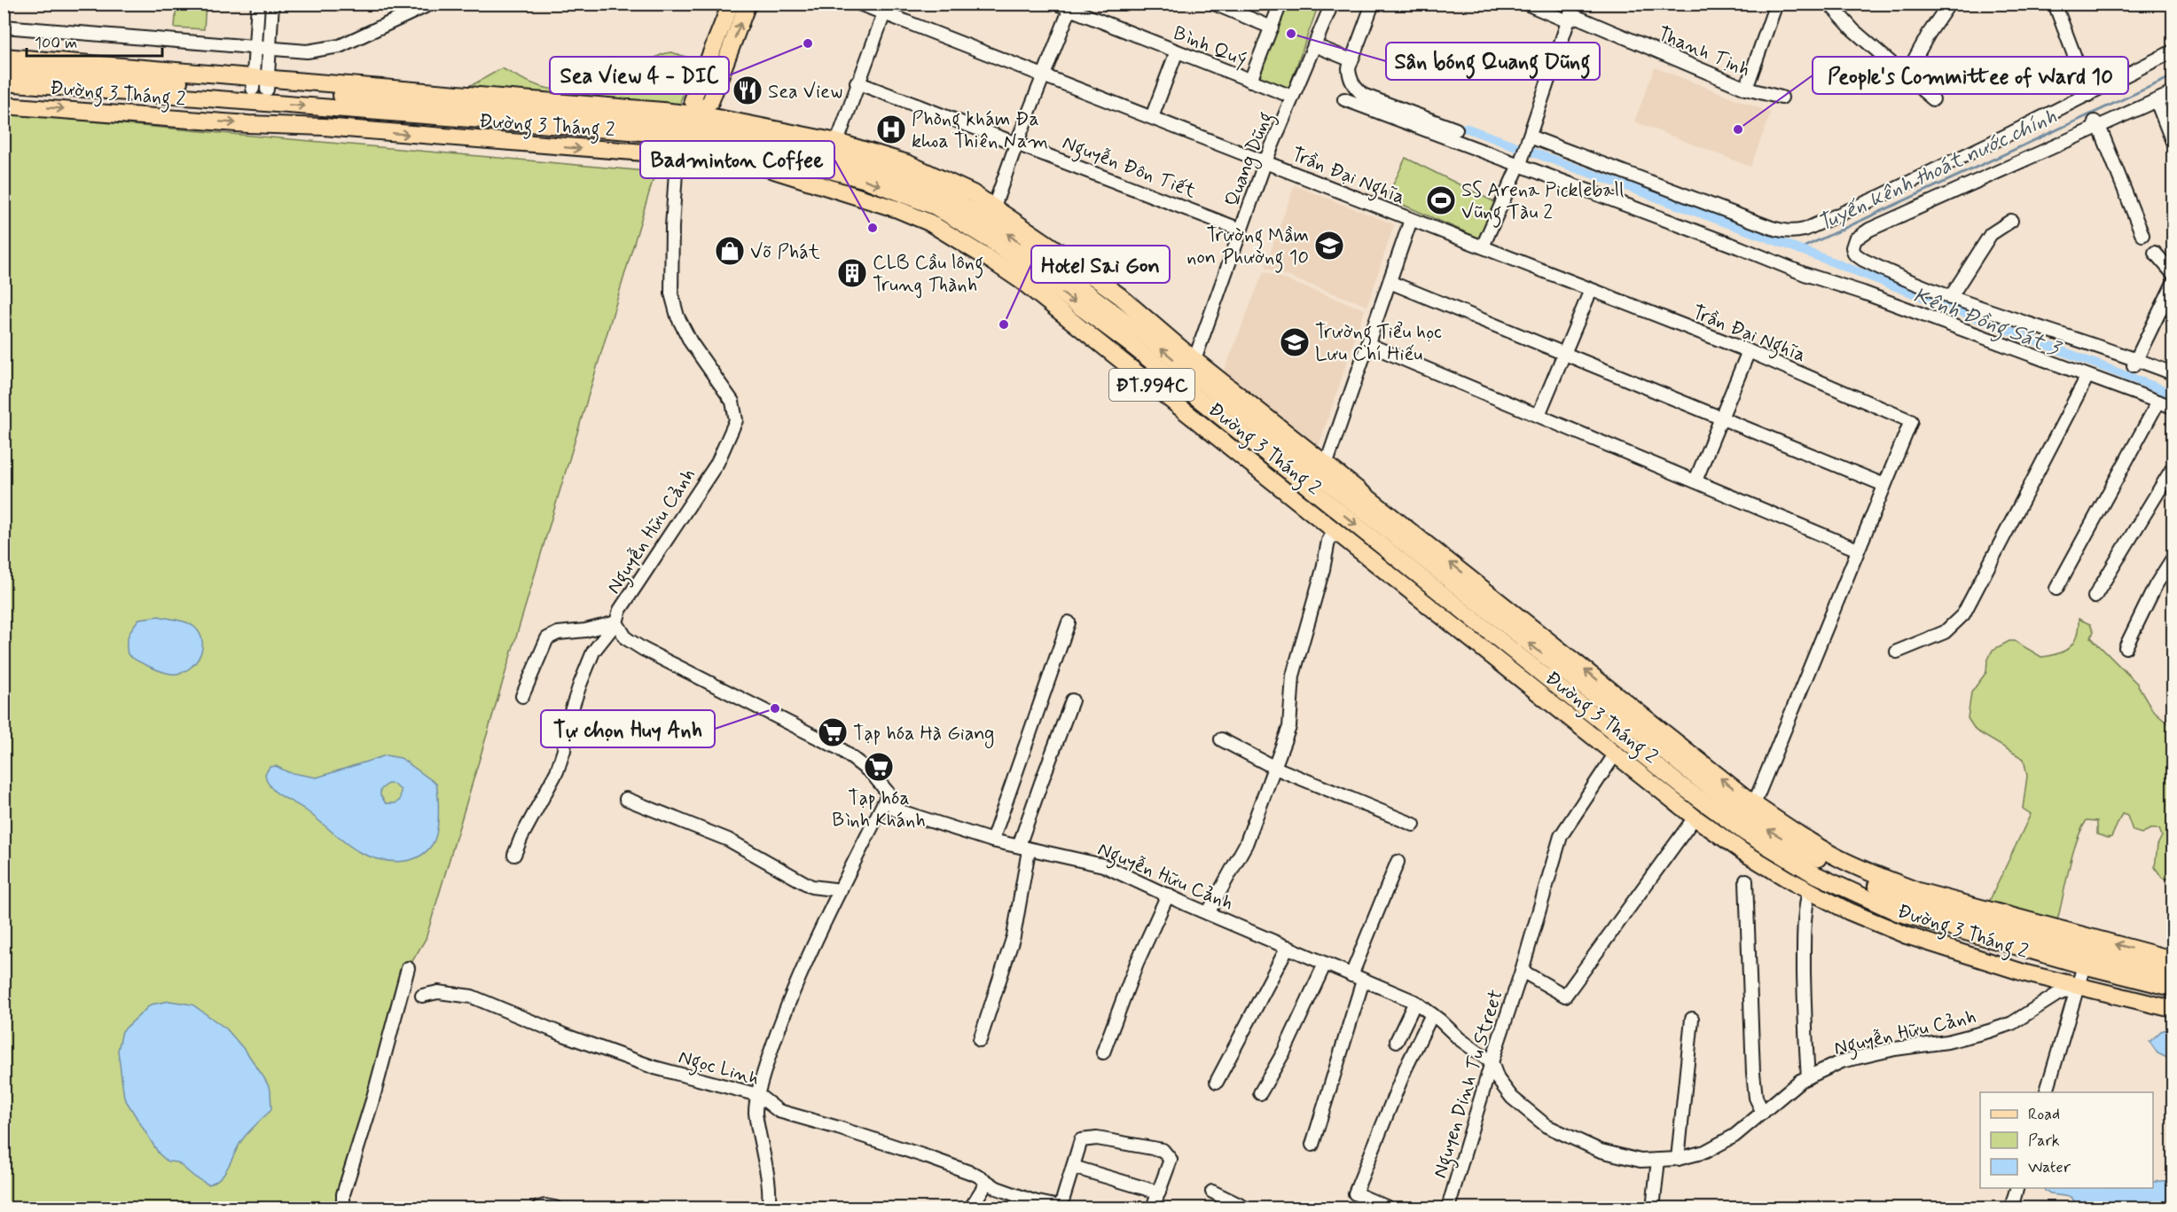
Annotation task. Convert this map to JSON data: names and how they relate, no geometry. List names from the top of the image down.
{
  "streets": {
    "main road": ["Đường 3 Tháng 2", "ĐT.994C"],
    "street": [
      "Bình Quý",
      "Thanh Tịnh",
      "Quang Dũng",
      "Nguyễn Đôn Tiết",
      "Trần Đại Nghĩa",
      "Nguyễn Hữu Cảnh",
      "Ngọc Linh",
      "Nguyen Dinh Tu Street"
    ]
  },
  "crossings": [
    ["Bình Quý", "Quang Dũng"],
    ["Đường 3 Tháng 2", "Quang Dũng"],
    ["Đường 3 Tháng 2", "Nguyễn Hữu Cảnh"],
    ["Đường 3 Tháng 2", "Nguyen Dinh Tu Street"],
    ["Quang Dũng", "Nguyễn Đôn Tiết"],
    ["Quang Dũng", "Trần Đại Nghĩa"],
    ["Nguyễn Hữu Cảnh", "Nguyen Dinh Tu Street"]
  ],
  "water": ["Tuyến kênh thoát nước chính", "Kênh Đồng Sát 3"],
  "places": {
    "other": [
      "Sân bóng Quang Dũng",
      "Sea View 4 - DIC",
      "People's Committee of Ward 10",
      "Badminton Coffee",
      "Hotel Sai Gon",
      "Tự chọn Huy Anh"
    ],
    "restaurant": ["Sea View"],
    "hospital": ["Phòng khám Đa khoa Thiên Nam"],
    "sports": ["SS Arena Pickleball Vũng Tàu 2"],
    "school or university": ["Trường Mầm non Phường 10", "Trường Tiểu học Lưu Chí Hiếu"],
    "shop": ["Võ Phát"],
    "building": ["CLB Cầu lông Trung Thành"],
    "supermarket": ["Tạp hóa Hà Giang", "Tạp hóa Bình Khánh"]
  },
  "legend": ["Road", "Park", "Water"],
  "scale_bar": "100 m"
}
